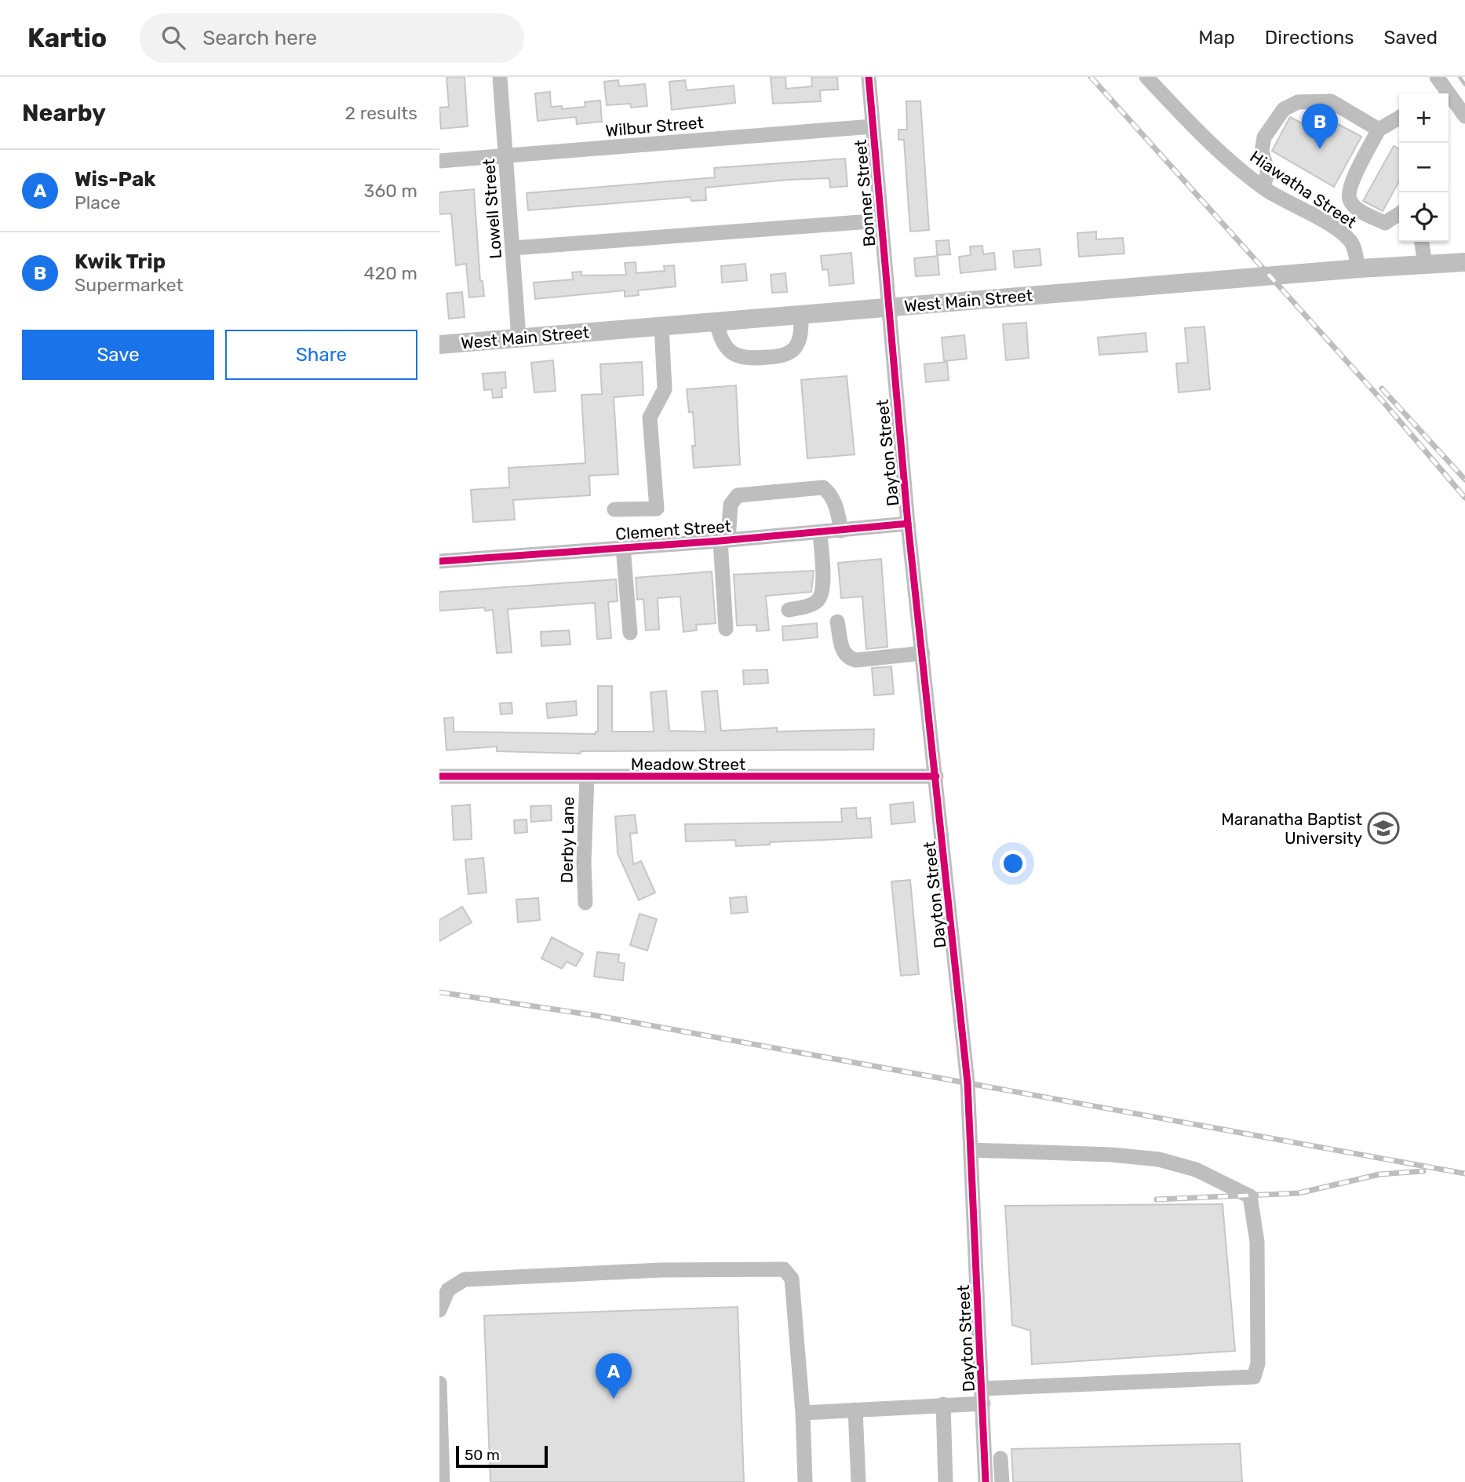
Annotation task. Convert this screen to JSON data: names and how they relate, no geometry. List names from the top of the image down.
{
  "streets": {
    "main road": ["West Main Street"],
    "street": [
      "Wilbur Street",
      "Hiawatha Street",
      "Bonner Street",
      "Lowell Street",
      "Dayton Street",
      "Clement Street",
      "Meadow Street",
      "Derby Lane"
    ]
  },
  "crossings": [
    ["Wilbur Street", "Bonner Street"],
    ["Wilbur Street", "Lowell Street"],
    ["Hiawatha Street", "West Main Street"],
    ["Bonner Street", "West Main Street"],
    ["Bonner Street", "Dayton Street"],
    ["Lowell Street", "West Main Street"],
    ["West Main Street", "Dayton Street"],
    ["Dayton Street", "Clement Street"],
    ["Dayton Street", "Meadow Street"],
    ["Meadow Street", "Derby Lane"]
  ],
  "places": {
    "school or university": ["Maranatha Baptist University"]
  },
  "scale_bar": "50 m",
  "page": {
    "header": "Kartio",
    "search": "Search here",
    "nav": ["Map", "Directions", "Saved"],
    "heading": ["Nearby", "2 results"],
    "map_buttons": ["+", "−"],
    "pins": ["B", "A"],
    "list": [
      {
        "mark": "A",
        "name": "Wis-Pak",
        "note": "Place",
        "value": "360 m"
      },
      {
        "mark": "B",
        "name": "Kwik Trip",
        "note": "Supermarket",
        "value": "420 m"
      }
    ],
    "buttons": ["Save", "Share"],
    "scale": "50 m"
  }
}
